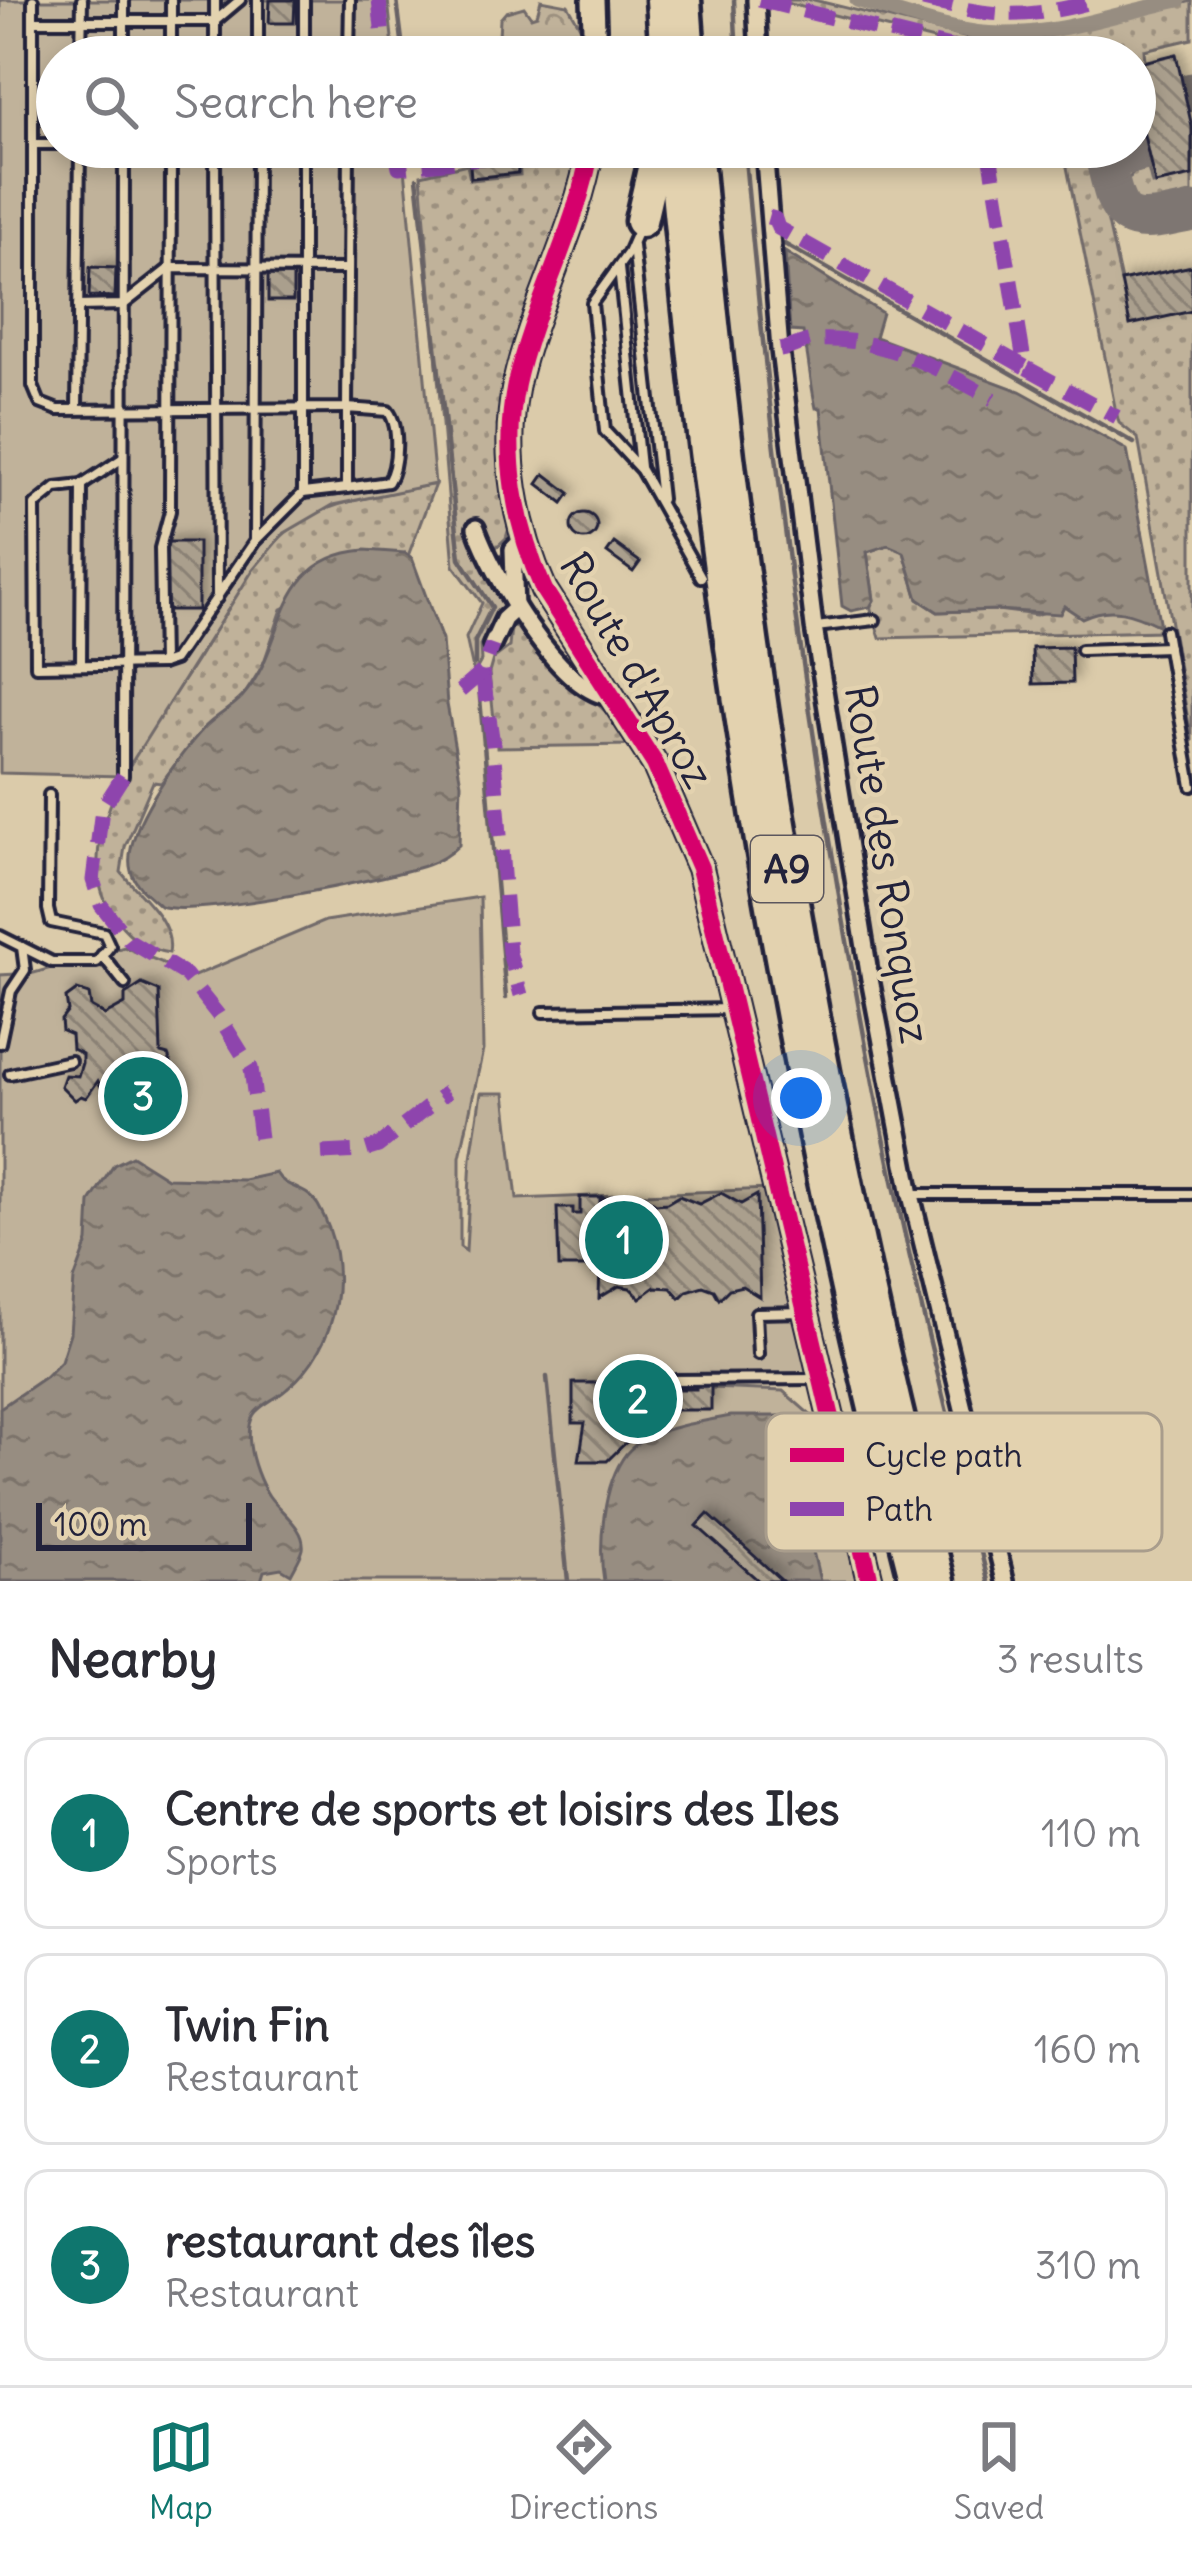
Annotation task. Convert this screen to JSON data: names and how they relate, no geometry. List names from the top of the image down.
{
  "streets": {
    "highway": ["A9"],
    "street": ["Route d'Aproz", "Route des Ronquoz"]
  },
  "legend": ["Cycle path", "Path"],
  "scale_bar": "100 m",
  "page": {
    "search": "Search here",
    "pins": ["3", "1", "2"],
    "scale": "100 m",
    "heading": ["Nearby", "3 results"],
    "list": [
      {
        "mark": "1",
        "name": "Centre de sports et loisirs des Iles",
        "note": "Sports",
        "value": "110 m"
      },
      {
        "mark": "2",
        "name": "Twin Fin",
        "note": "Restaurant",
        "value": "160 m"
      },
      {
        "mark": "3",
        "name": "restaurant des îles",
        "note": "Restaurant",
        "value": "310 m"
      }
    ],
    "nav": ["Map", "Directions", "Saved"]
  }
}
